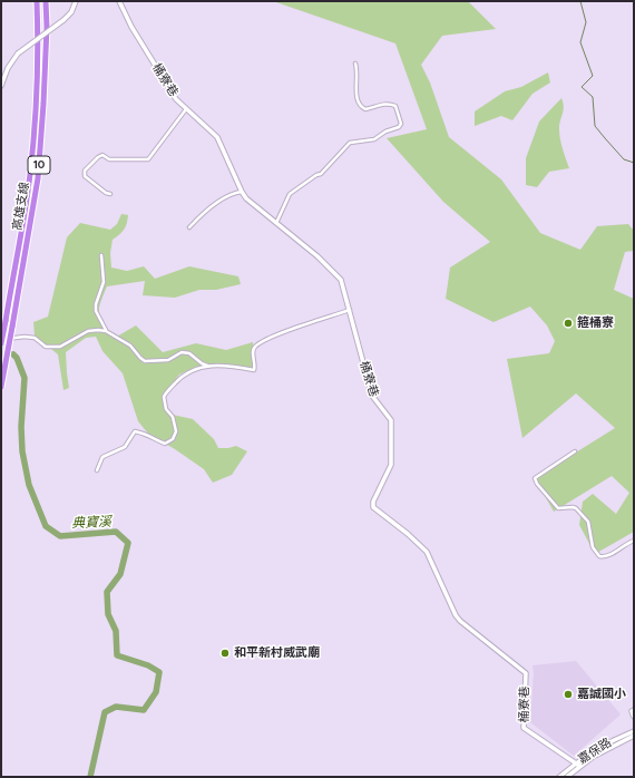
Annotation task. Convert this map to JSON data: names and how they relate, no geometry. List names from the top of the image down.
{
  "streets": {
    "highway": ["10", "高雄支線"],
    "street": ["桶寮巷", "嘉保路"]
  },
  "crossings": [
    ["桶寮巷", "嘉保路"]
  ],
  "water": ["典寶溪"],
  "places": ["箍桶寮", "和平新村威武廟", "嘉誠國小"]
}
